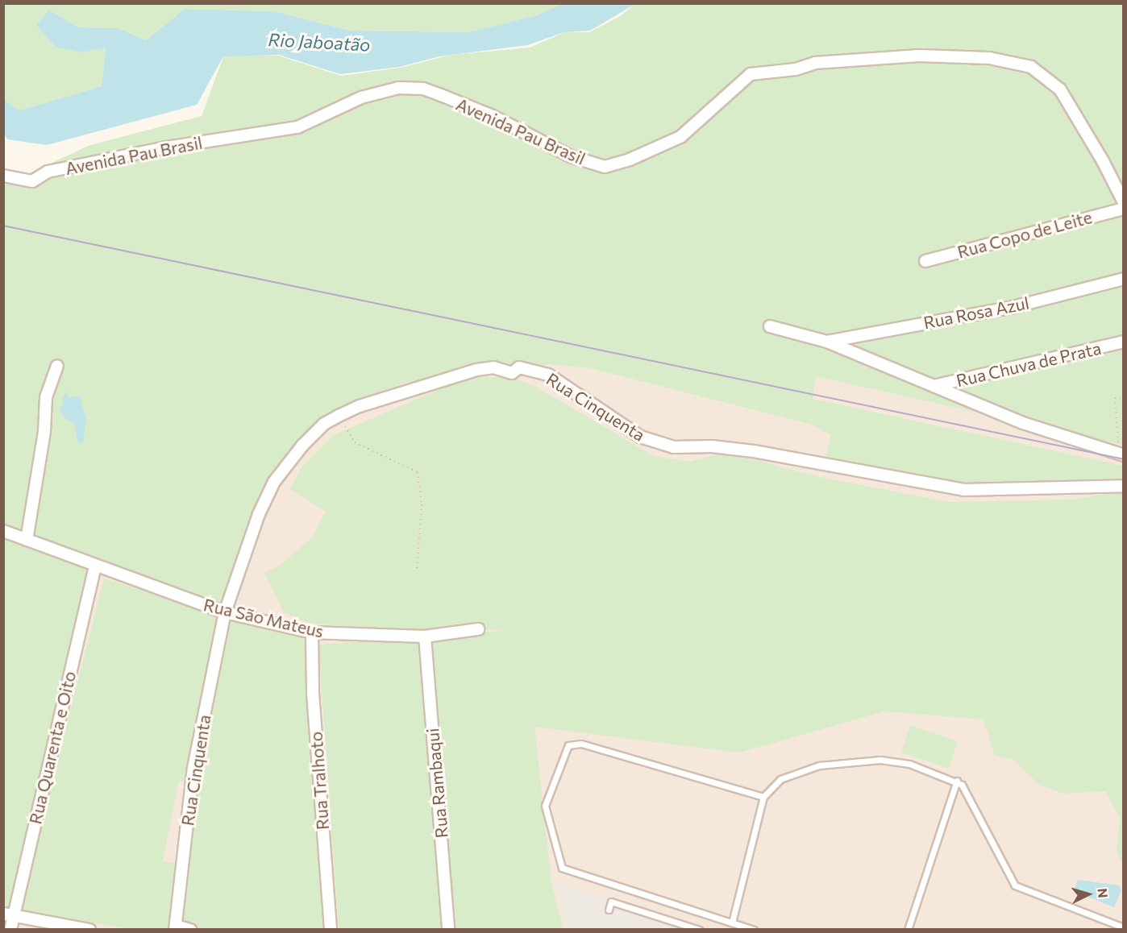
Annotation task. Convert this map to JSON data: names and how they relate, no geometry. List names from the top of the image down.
{
  "streets": {
    "street": [
      "Avenida Pau Brasil",
      "Rua Copo de Leite",
      "Rua Rosa Azul",
      "Rua Chuva de Prata",
      "Rua Cinquenta",
      "Rua São Mateus",
      "Rua Quarenta e Oito",
      "Rua Tralhoto",
      "Rua Rambaqui"
    ]
  },
  "crossings": [
    ["Rua Cinquenta", "Rua São Mateus"],
    ["Rua São Mateus", "Rua Quarenta e Oito"],
    ["Rua São Mateus", "Rua Tralhoto"],
    ["Rua São Mateus", "Rua Rambaqui"]
  ],
  "water": ["Rio Jaboatão"],
  "north": "right"
}
